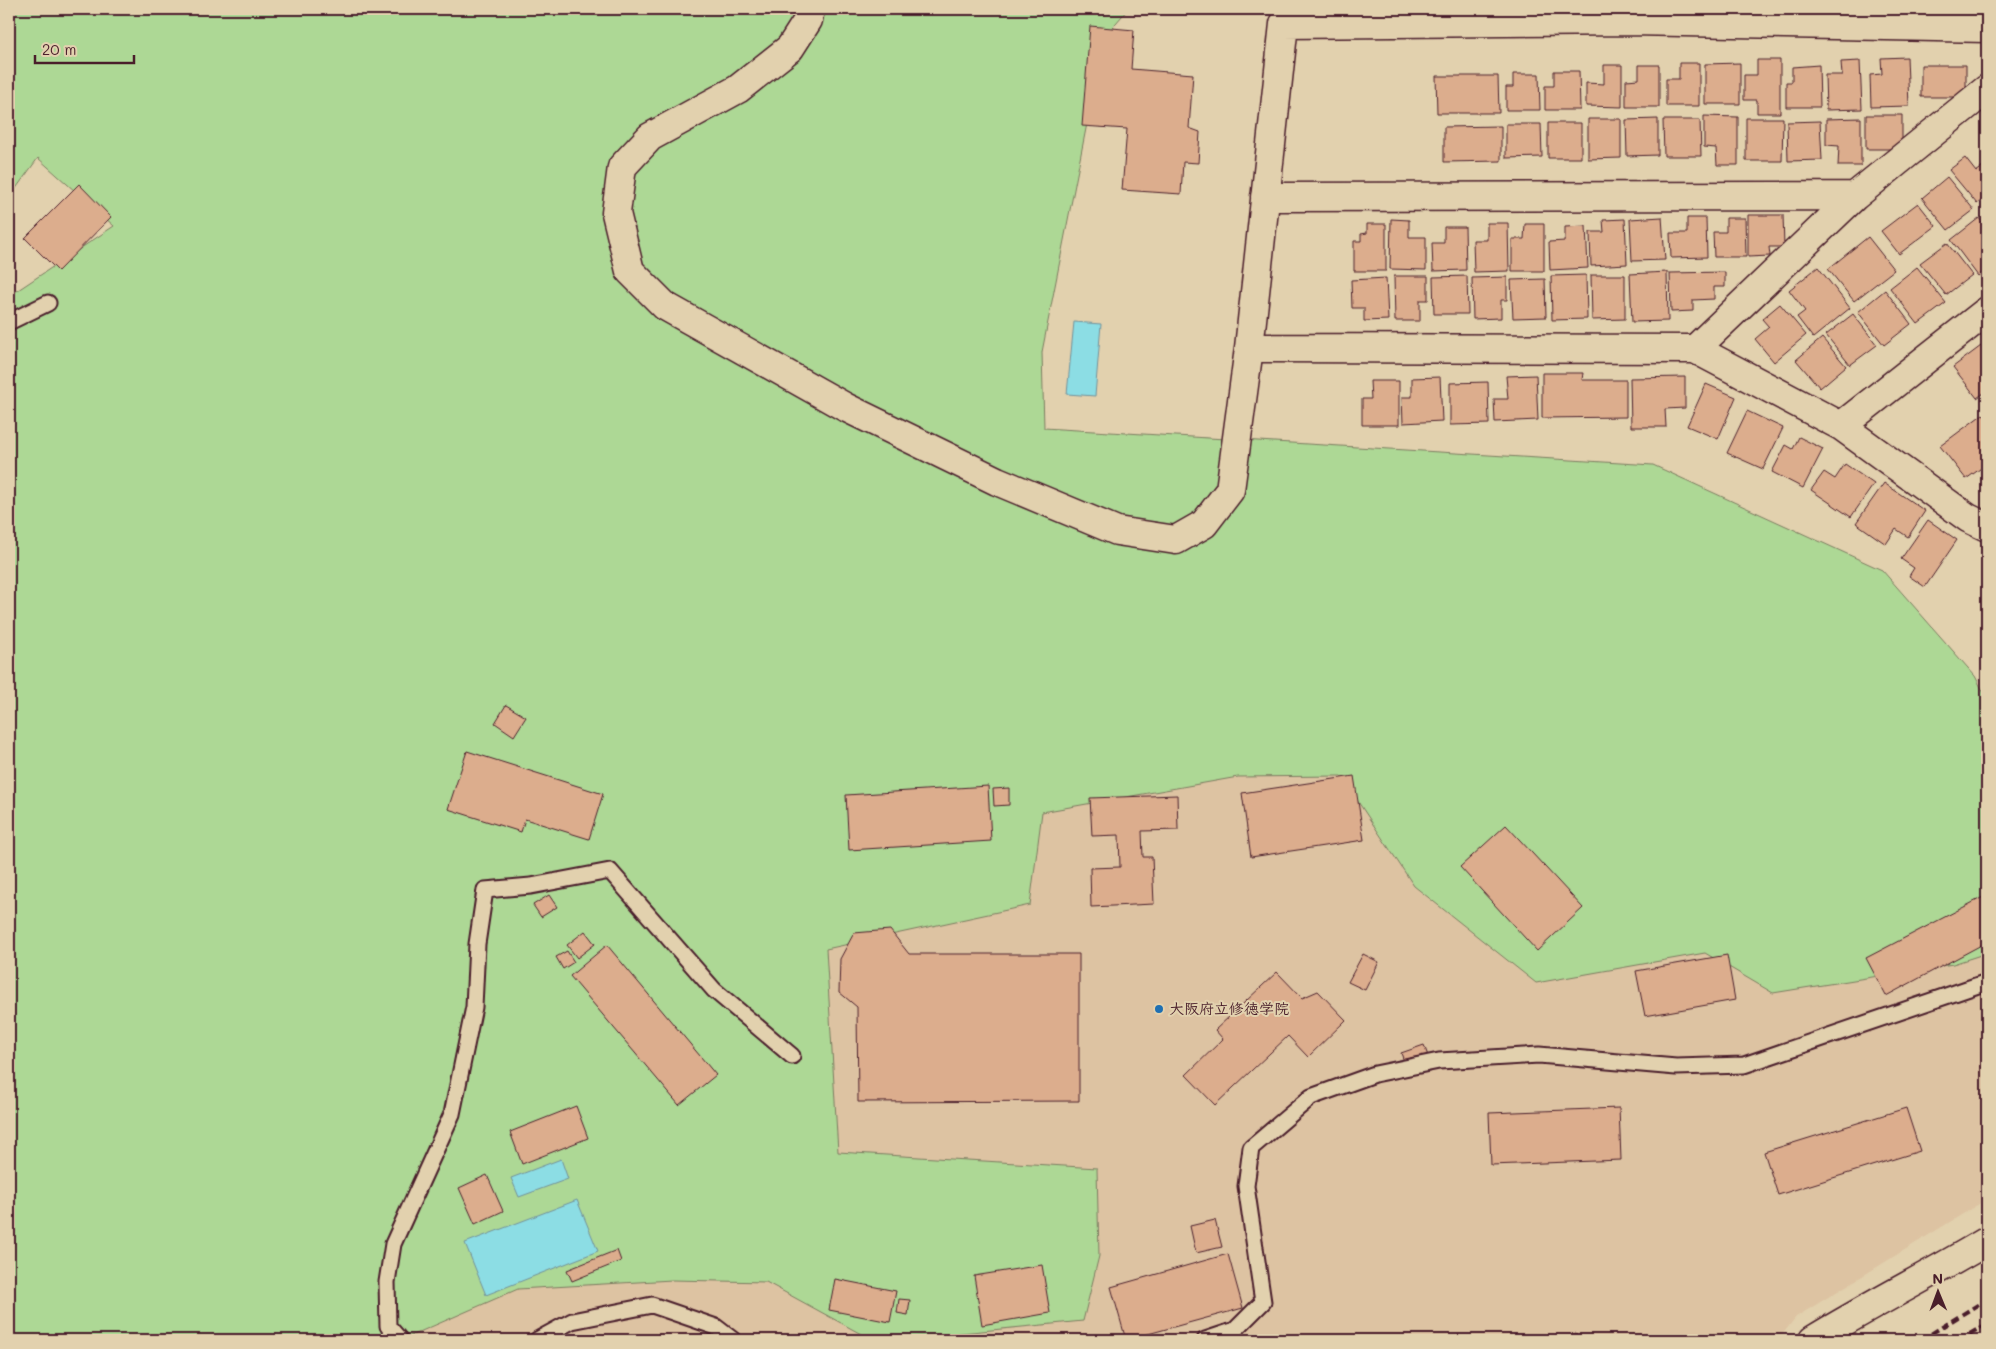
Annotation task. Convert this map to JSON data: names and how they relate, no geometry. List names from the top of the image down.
{
  "places": ["大阪府立修徳学院"],
  "scale_bar": "20 m",
  "north": "top"
}
